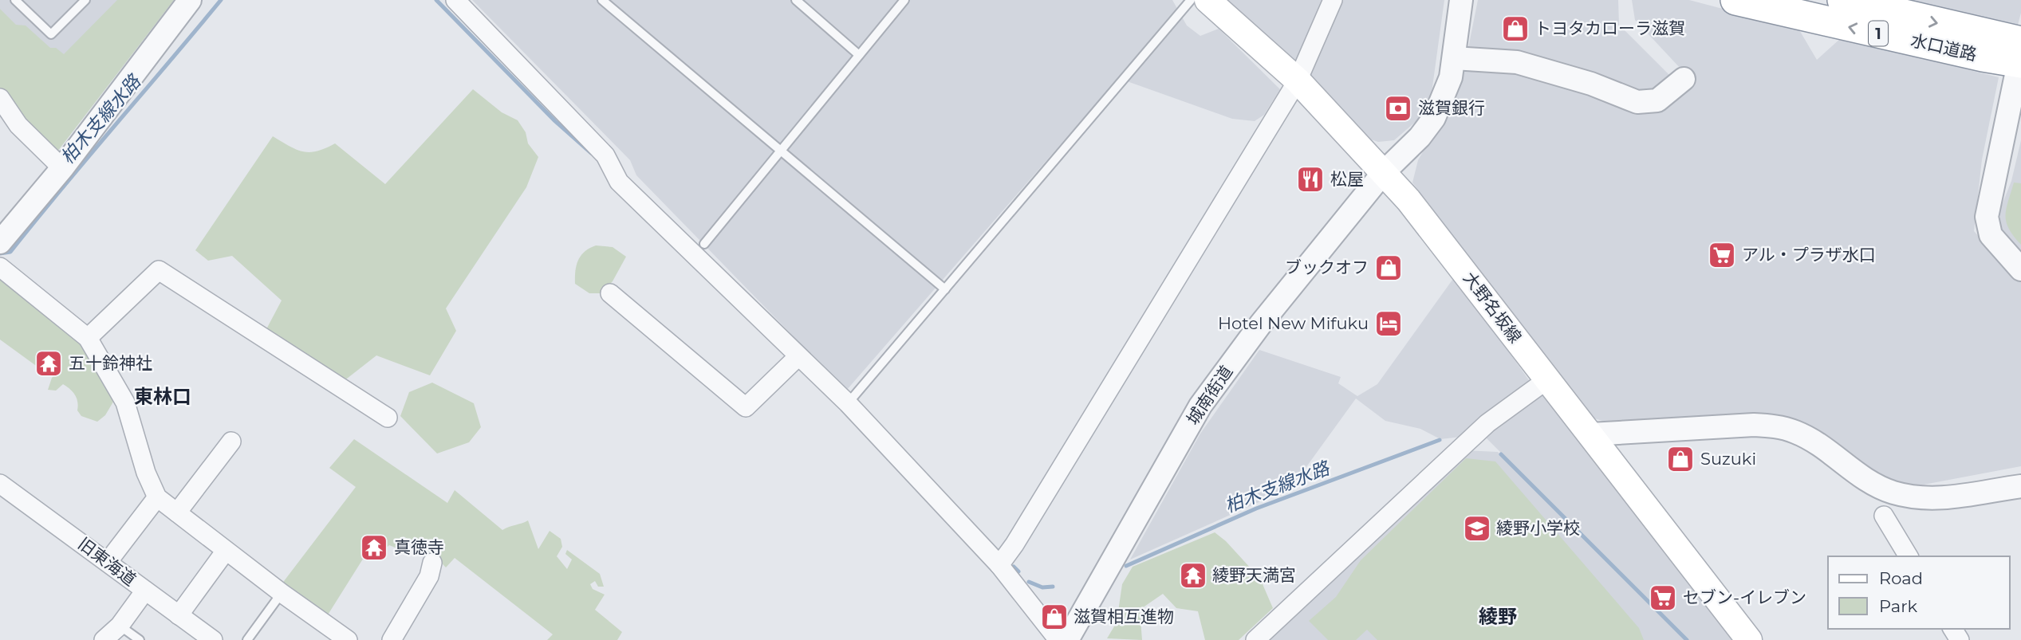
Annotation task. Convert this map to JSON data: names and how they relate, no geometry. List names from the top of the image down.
{
  "streets": {
    "highway": ["1", "水口道路"],
    "main road": ["大野名坂線"],
    "street": ["城南街道", "旧東海道"]
  },
  "crossings": [
    ["大野名坂線", "城南街道"]
  ],
  "districts": ["東林口", "綾野"],
  "water": ["柏木支線水路"],
  "places": {
    "shop": [
      "トヨタカローラ滋賀",
      "ブックオフ",
      "Suzuki",
      "滋賀相互進物"
    ],
    "bank": ["滋賀銀行"],
    "restaurant": ["松屋"],
    "supermarket": ["アル・プラザ水口", "セブン-イレブン"],
    "hotel": ["Hotel New Mifuku"],
    "temple": ["五十鈴神社", "真徳寺", "綾野天満宮"],
    "school or university": ["綾野小学校"]
  },
  "legend": ["Road", "Park"]
}
